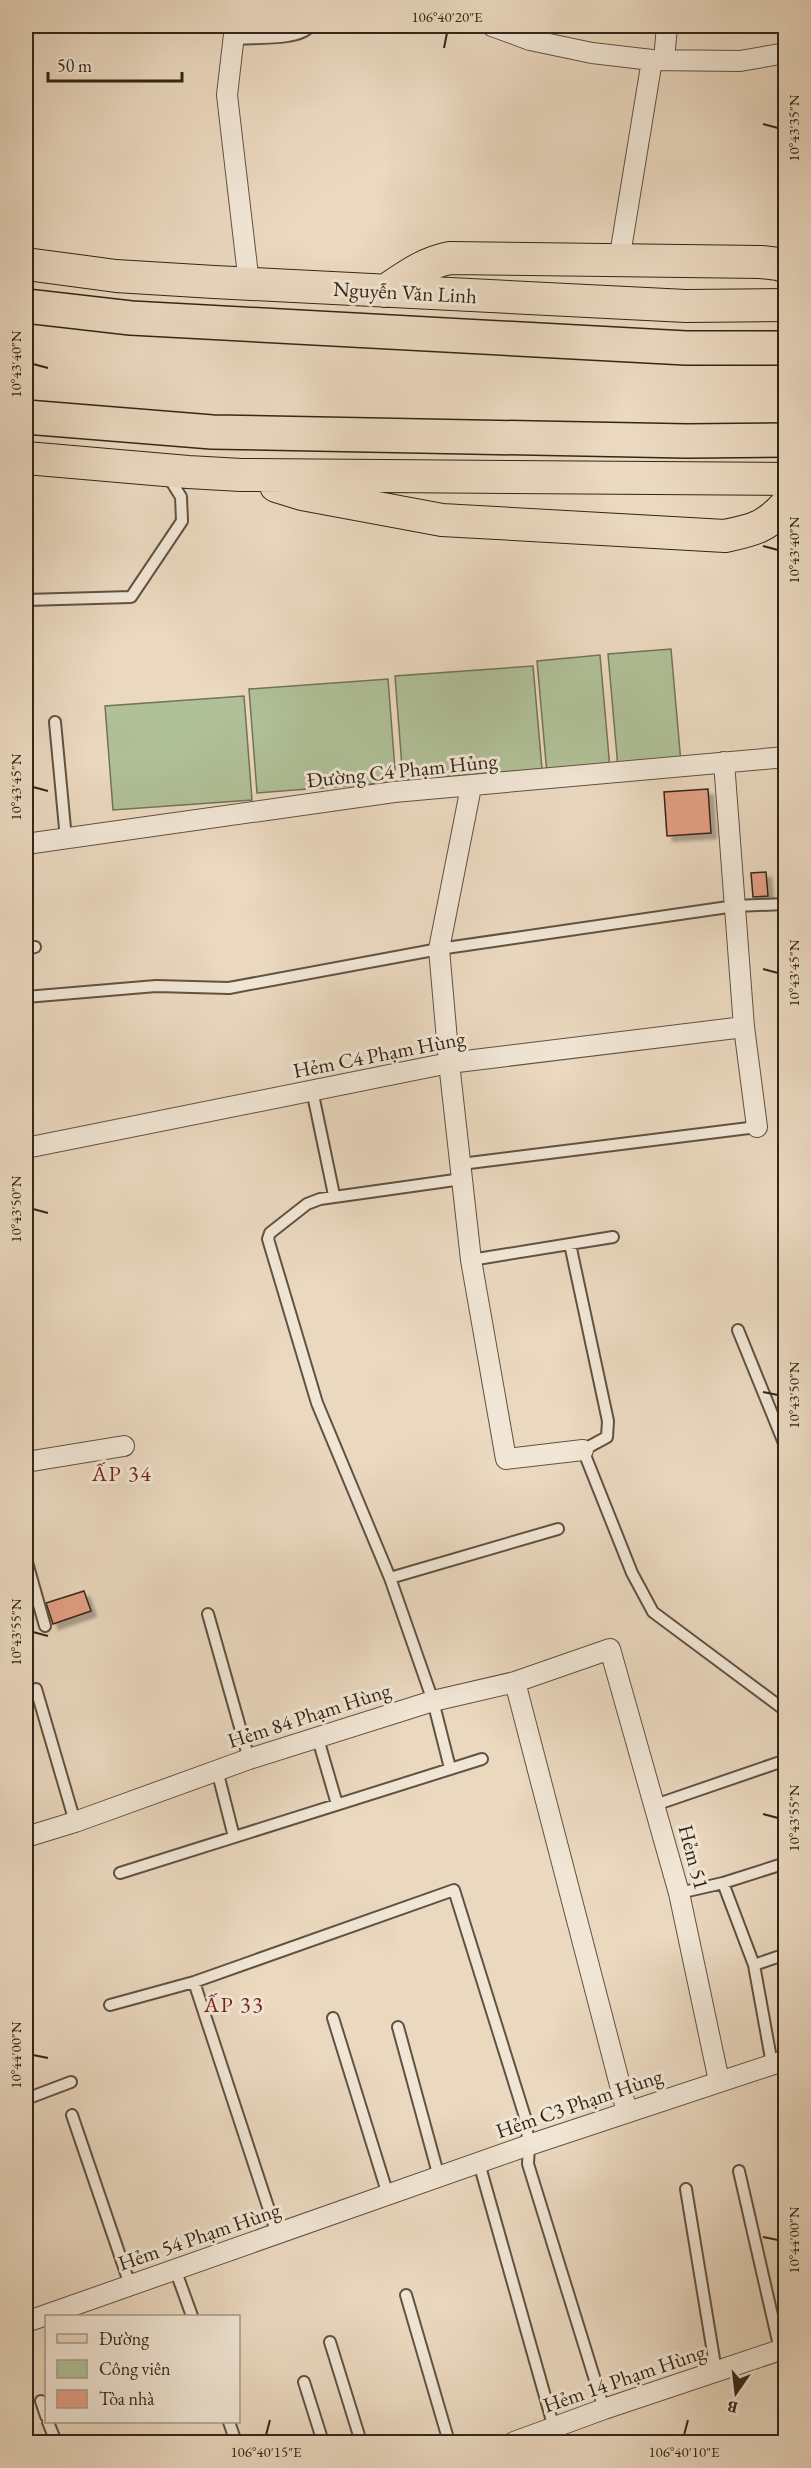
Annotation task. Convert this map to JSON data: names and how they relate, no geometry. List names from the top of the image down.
{
  "streets": {
    "highway": ["Nguyễn Văn Linh"],
    "street": [
      "Đường C4 Phạm Hủng",
      "Hẻm C4 Phạm Hùng",
      "Hẻm 84 Phạm Hùng",
      "Hẻm 51",
      "Hẻm C3 Phạm Hùng",
      "Hẻm 54 Phạm Hùng",
      "Hẻm 14 Phạm Hùng"
    ]
  },
  "crossings": [
    ["Hẻm 84 Phạm Hùng", "Hẻm 51"],
    ["Hẻm 51", "Hẻm C3 Phạm Hùng"],
    ["Hẻm C3 Phạm Hùng", "Hẻm 54 Phạm Hùng"]
  ],
  "districts": ["ẤP 34", "ẤP 33"],
  "legend": ["Đường", "Công viên", "Tòa nhà"],
  "scale_bar": "50 m",
  "north": "bottom",
  "coordinates": [
    "106°40'20\"E",
    "10°43'35\"N",
    "10°43'40\"N",
    "10°43'45\"N",
    "10°43'50\"N",
    "10°43'55\"N",
    "10°44'00\"N",
    "106°40'15\"E",
    "106°40'10\"E"
  ]
}
